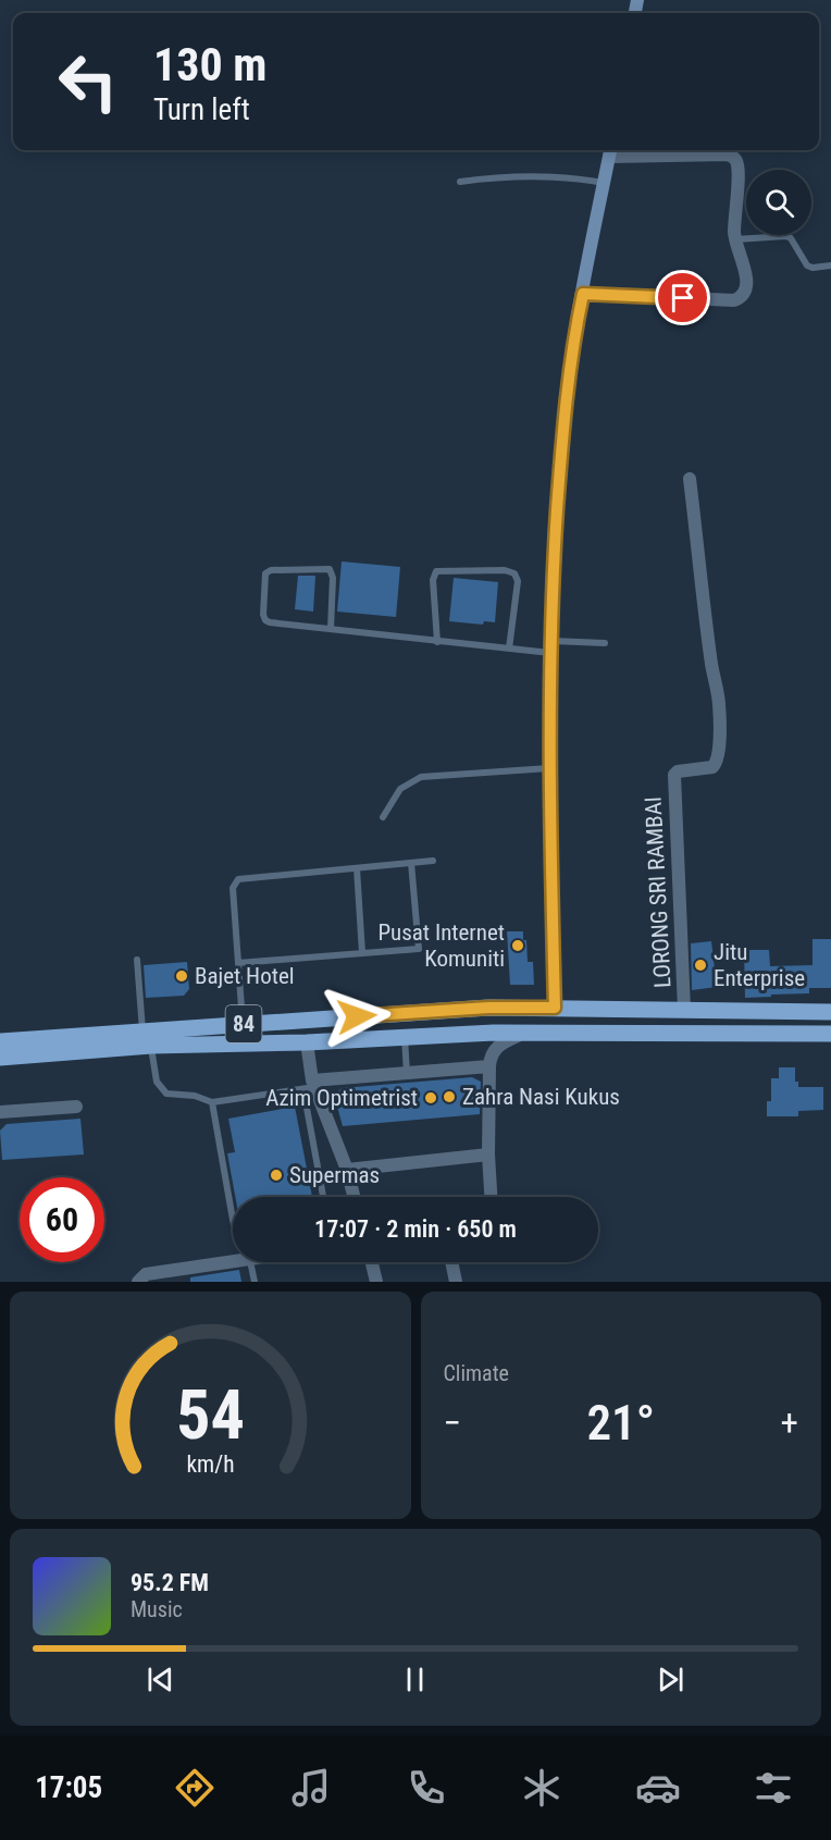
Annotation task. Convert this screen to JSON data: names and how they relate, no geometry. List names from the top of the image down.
{
  "streets": {
    "main road": ["84"],
    "street": ["LORONG SRI RAMBAI"]
  },
  "crossings": [
    ["LORONG SRI RAMBAI", "84"]
  ],
  "places": [
    "Pusat Internet Komuniti",
    "Jitu Enterprise",
    "Bajet Hotel",
    "Zahra Nasi Kukus",
    "Azim Optimetrist",
    "Supermas"
  ],
  "page": {
    "turn": ["130 m", "Turn left"],
    "limit": "60",
    "trip": "17:07 · 2 min · 650 m",
    "tile": "Climate",
    "heat": ["−", "21°", "+"],
    "song": ["95.2 FM", "Music"],
    "tabs": "17:05",
    "gauge": ["54", "km/h"]
  }
}
